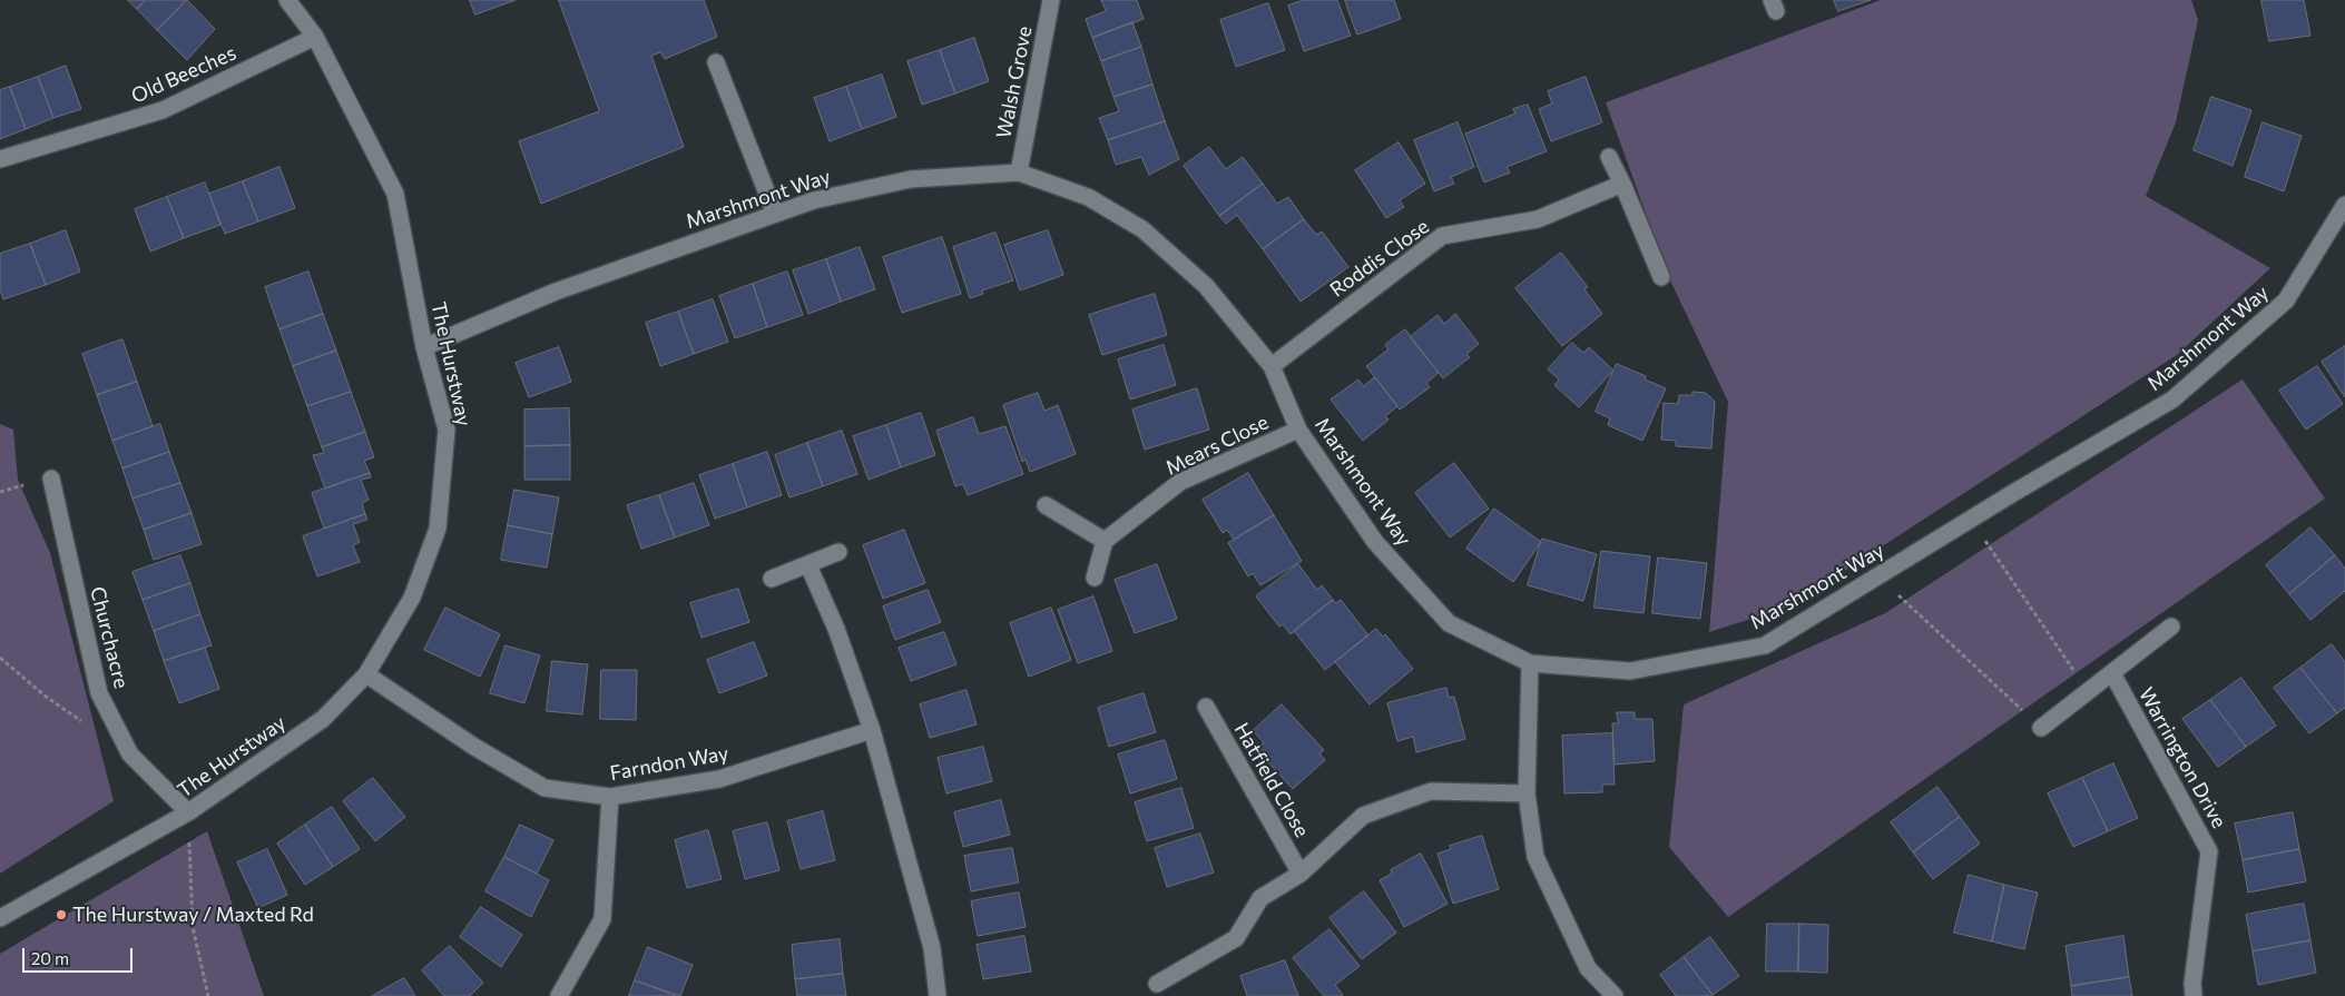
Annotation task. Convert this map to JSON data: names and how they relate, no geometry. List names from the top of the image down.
{
  "streets": {
    "street": [
      "Old Beeches",
      "Walsh Grove",
      "Marshmont Way",
      "Roddis Close",
      "The Hurstway",
      "Mears Close",
      "Churchacre",
      "Warrington Drive",
      "Farndon Way",
      "Hatfield Close"
    ]
  },
  "crossings": [
    ["Old Beeches", "The Hurstway"],
    ["Walsh Grove", "Marshmont Way"],
    ["Marshmont Way", "Roddis Close"],
    ["Marshmont Way", "The Hurstway"],
    ["Marshmont Way", "Mears Close"],
    ["The Hurstway", "Churchacre"],
    ["The Hurstway", "Farndon Way"]
  ],
  "places": ["The Hurstway / Maxted Rd"],
  "scale_bar": "20 m"
}
